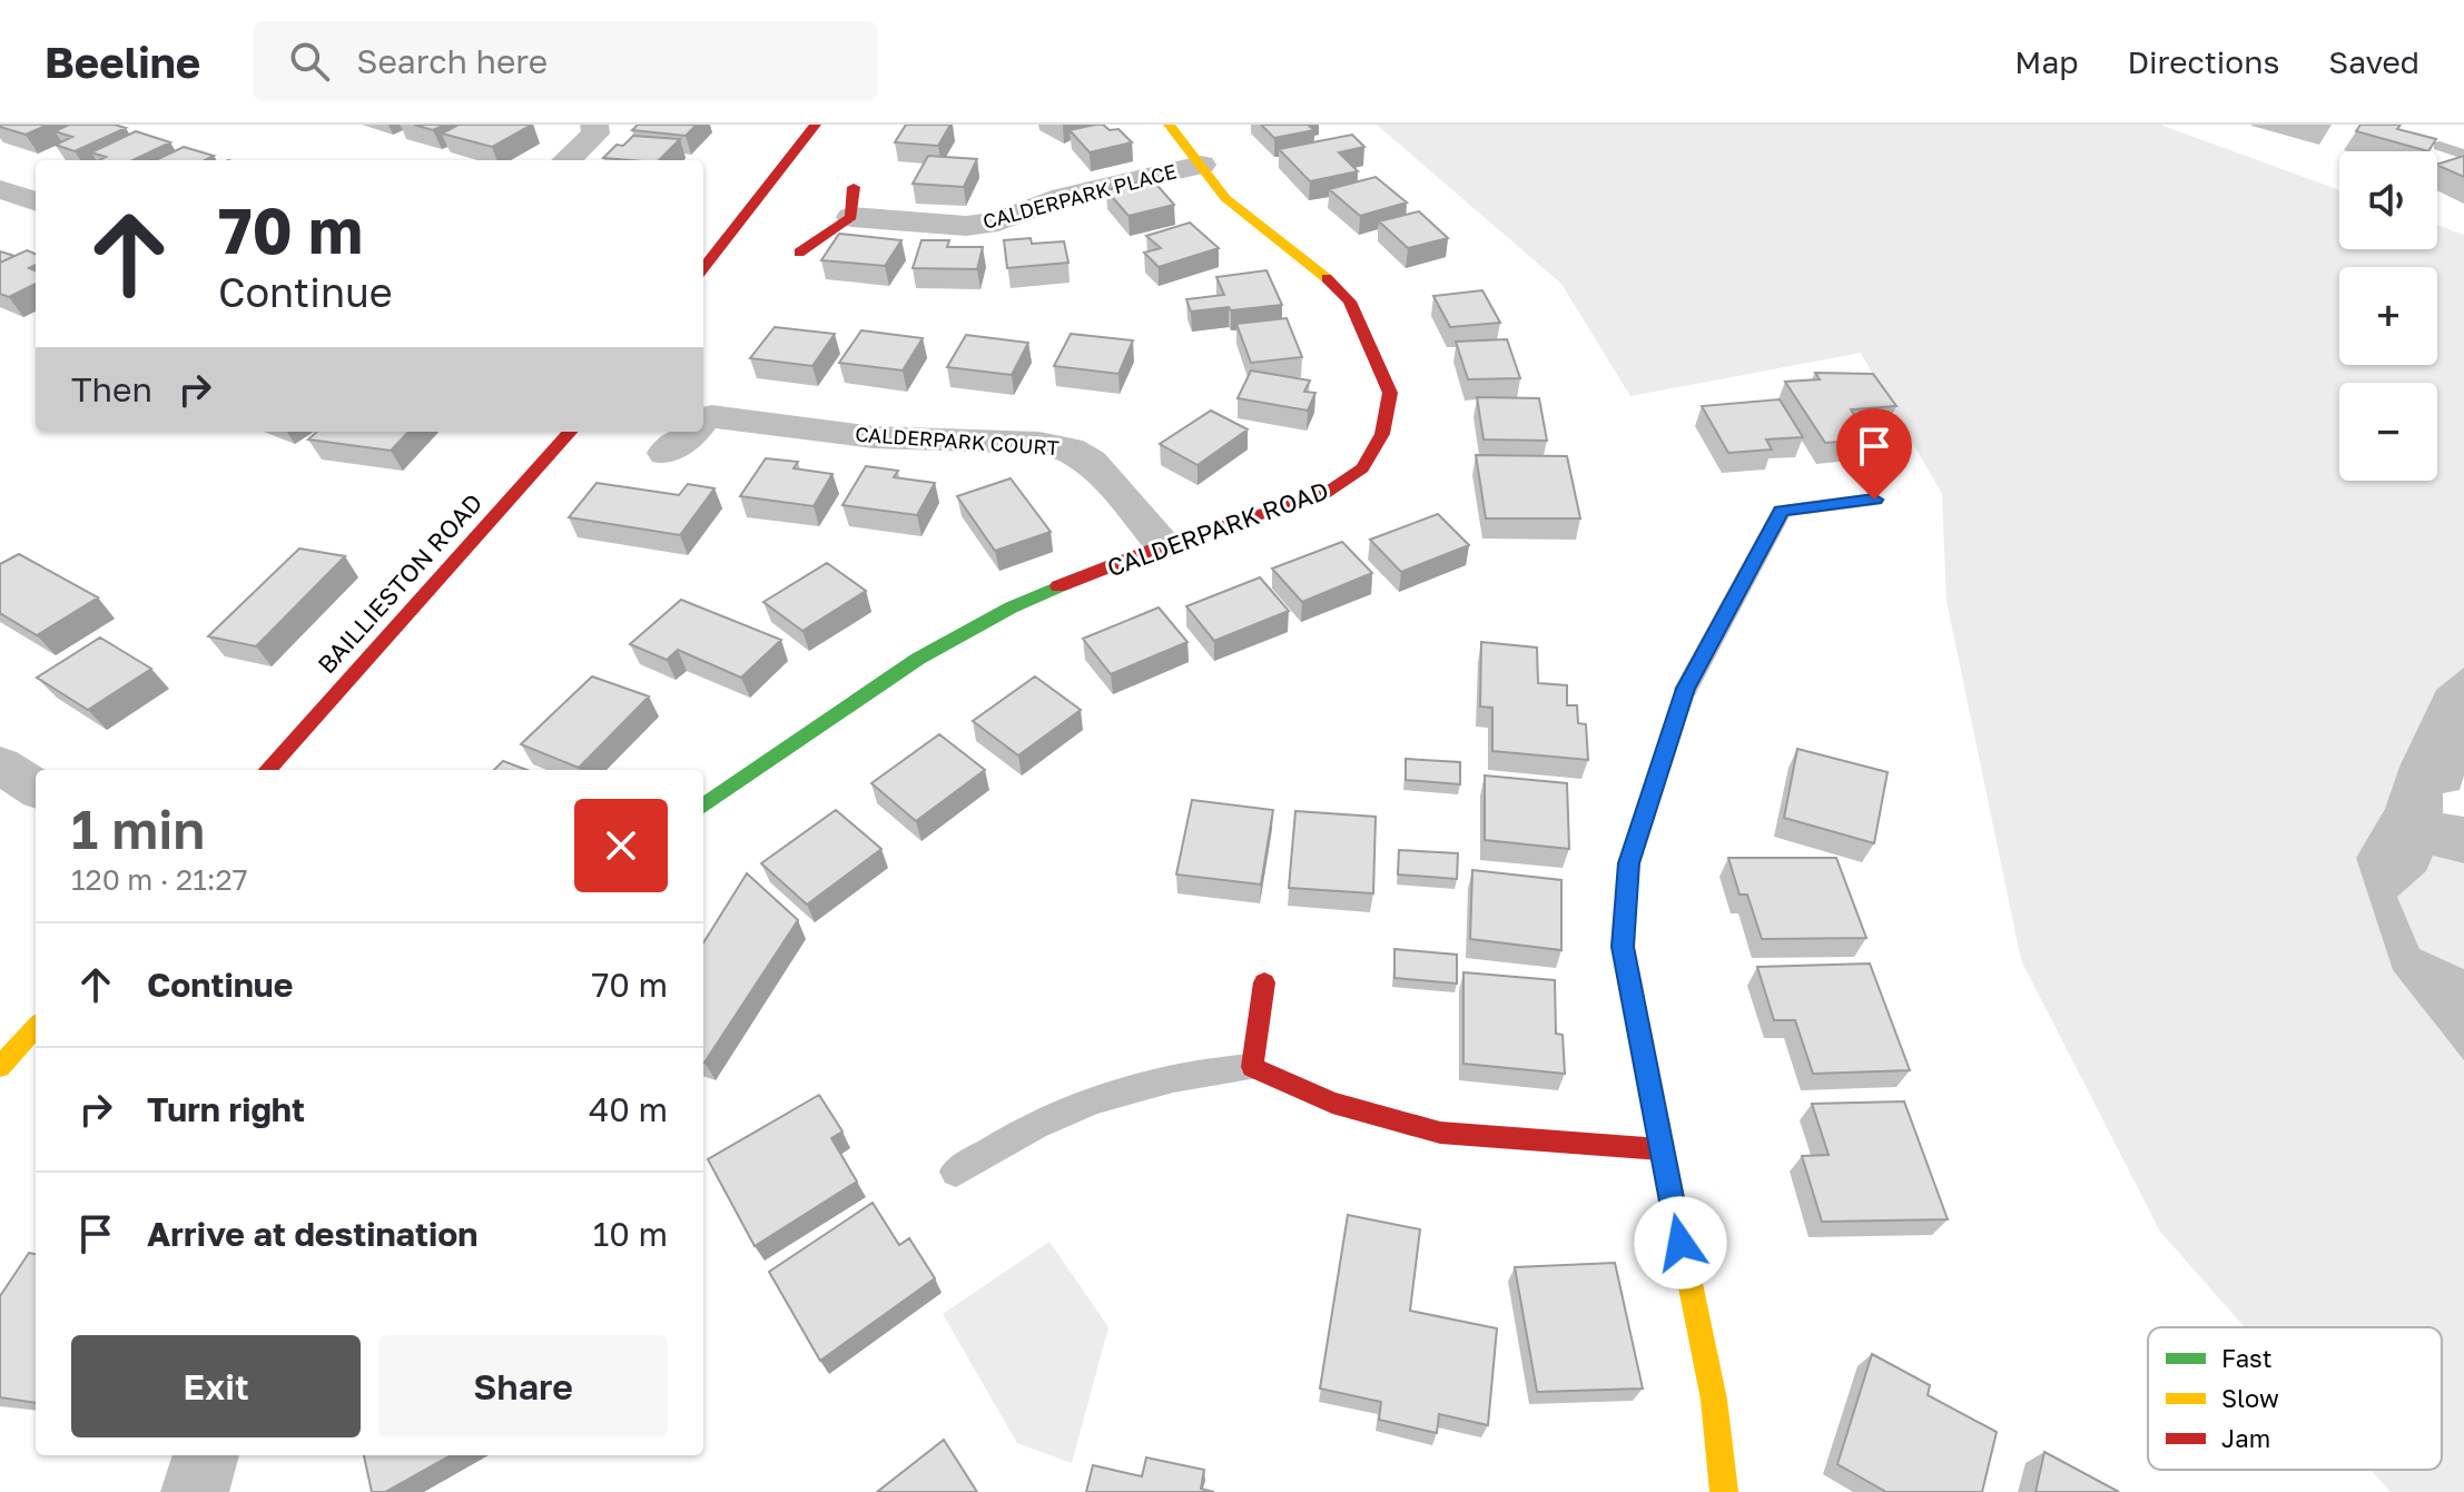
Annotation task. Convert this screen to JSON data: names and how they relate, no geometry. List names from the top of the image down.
{
  "streets": {
    "street": [
      "CALDERPARK PLACE",
      "CALDERPARK COURT",
      "CALDERPARK ROAD",
      "BAILLIESTON ROAD"
    ]
  },
  "crossings": [
    ["CALDERPARK PLACE", "CALDERPARK ROAD"],
    ["CALDERPARK COURT", "CALDERPARK ROAD"]
  ],
  "legend": ["Fast", "Slow", "Jam"],
  "page": {
    "header": "Beeline",
    "search": "Search here",
    "nav": ["Map", "Directions", "Saved"],
    "map_buttons": ["+", "−"],
    "turn": ["70 m", "Continue"],
    "then": "Then",
    "heading": ["1 min", "120 m · 21:27"],
    "list": [
      {
        "name": "Continue",
        "value": "70 m"
      },
      {
        "name": "Turn right",
        "value": "40 m"
      },
      {
        "name": "Arrive at destination",
        "value": "10 m"
      }
    ],
    "buttons": ["Exit", "Share"]
  }
}
